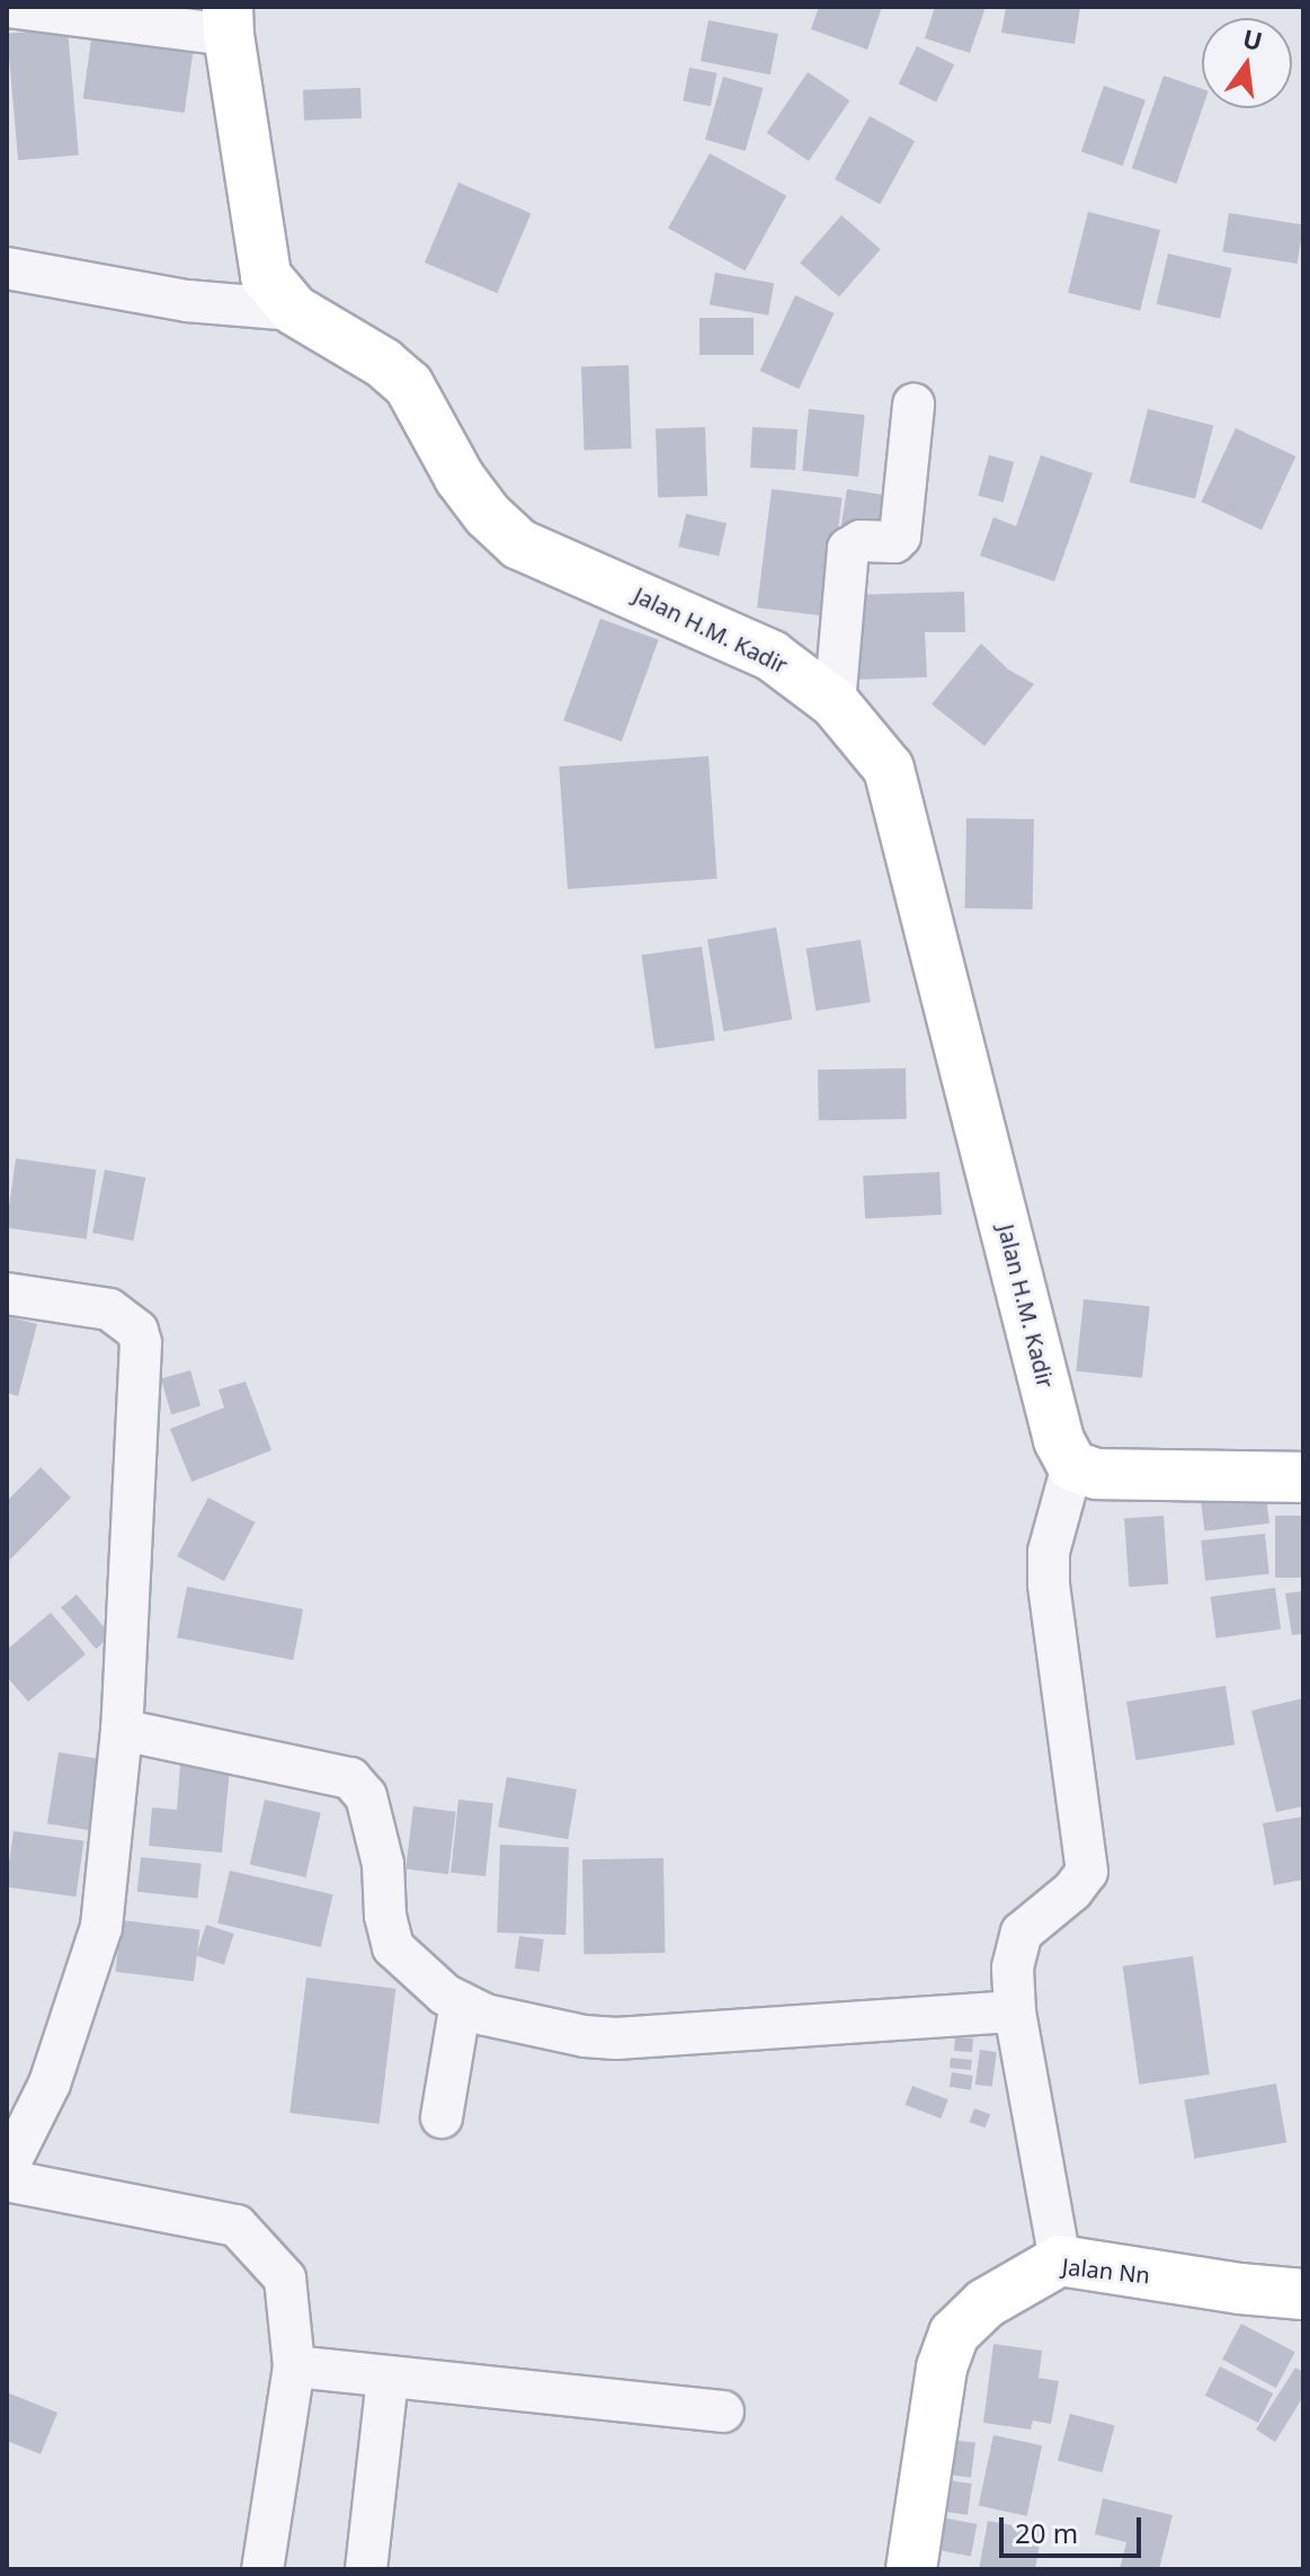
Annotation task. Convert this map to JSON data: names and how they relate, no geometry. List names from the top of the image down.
{
  "streets": {
    "street": ["Jalan H.M. Kadir", "Jalan Nn"]
  },
  "scale_bar": "20 m",
  "north": "top"
}
